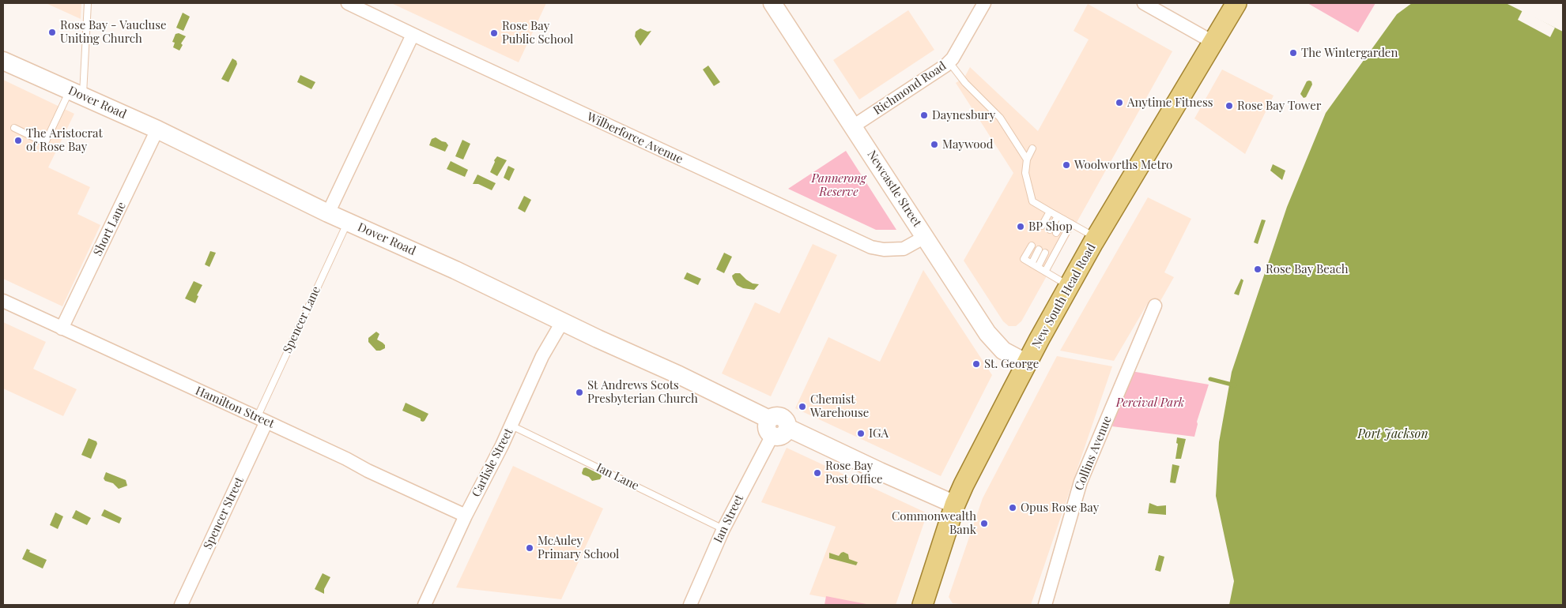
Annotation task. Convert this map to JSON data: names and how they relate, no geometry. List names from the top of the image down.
{
  "streets": {
    "main road": ["New South Head Road"],
    "street": [
      "Richmond Road",
      "Dover Road",
      "Wilberforce Avenue",
      "Newcastle Street",
      "Short Lane",
      "Hamilton Street",
      "Collins Avenue",
      "Carlisle Street",
      "Spencer Street",
      "Ian Street"
    ],
    "lane": ["Spencer Lane", "Ian Lane"]
  },
  "crossings": [
    ["Richmond Road", "Newcastle Street"],
    ["Dover Road", "Short Lane"],
    ["Dover Road", "New South Head Road"],
    ["Dover Road", "Spencer Lane"],
    ["Dover Road", "Carlisle Street"],
    ["Dover Road", "Ian Street"],
    ["Wilberforce Avenue", "Newcastle Street"],
    ["Newcastle Street", "New South Head Road"],
    ["Short Lane", "Hamilton Street"],
    ["Spencer Lane", "Hamilton Street"],
    ["Spencer Lane", "Spencer Street"],
    ["Hamilton Street", "Carlisle Street"],
    ["Hamilton Street", "Spencer Street"],
    ["Carlisle Street", "Ian Lane"],
    ["Ian Lane", "Ian Street"]
  ],
  "water": ["Port Jackson"],
  "parks": ["Pannerong Reserve", "Percival Park"],
  "places": [
    "Rose Bay - Vaucluse Uniting Church",
    "Rose Bay Public School",
    "The Wintergarden",
    "Anytime Fitness",
    "Rose Bay Tower",
    "Daynesbury",
    "The Aristocrat of Rose Bay",
    "Maywood",
    "Woolworths Metro",
    "BP Shop",
    "Rose Bay Beach",
    "St. George",
    "St Andrews Scots Presbyterian Church",
    "Chemist Warehouse",
    "IGA",
    "Rose Bay Post Office",
    "Opus Rose Bay",
    "Commonwealth Bank",
    "McAuley Primary School"
  ]
}
